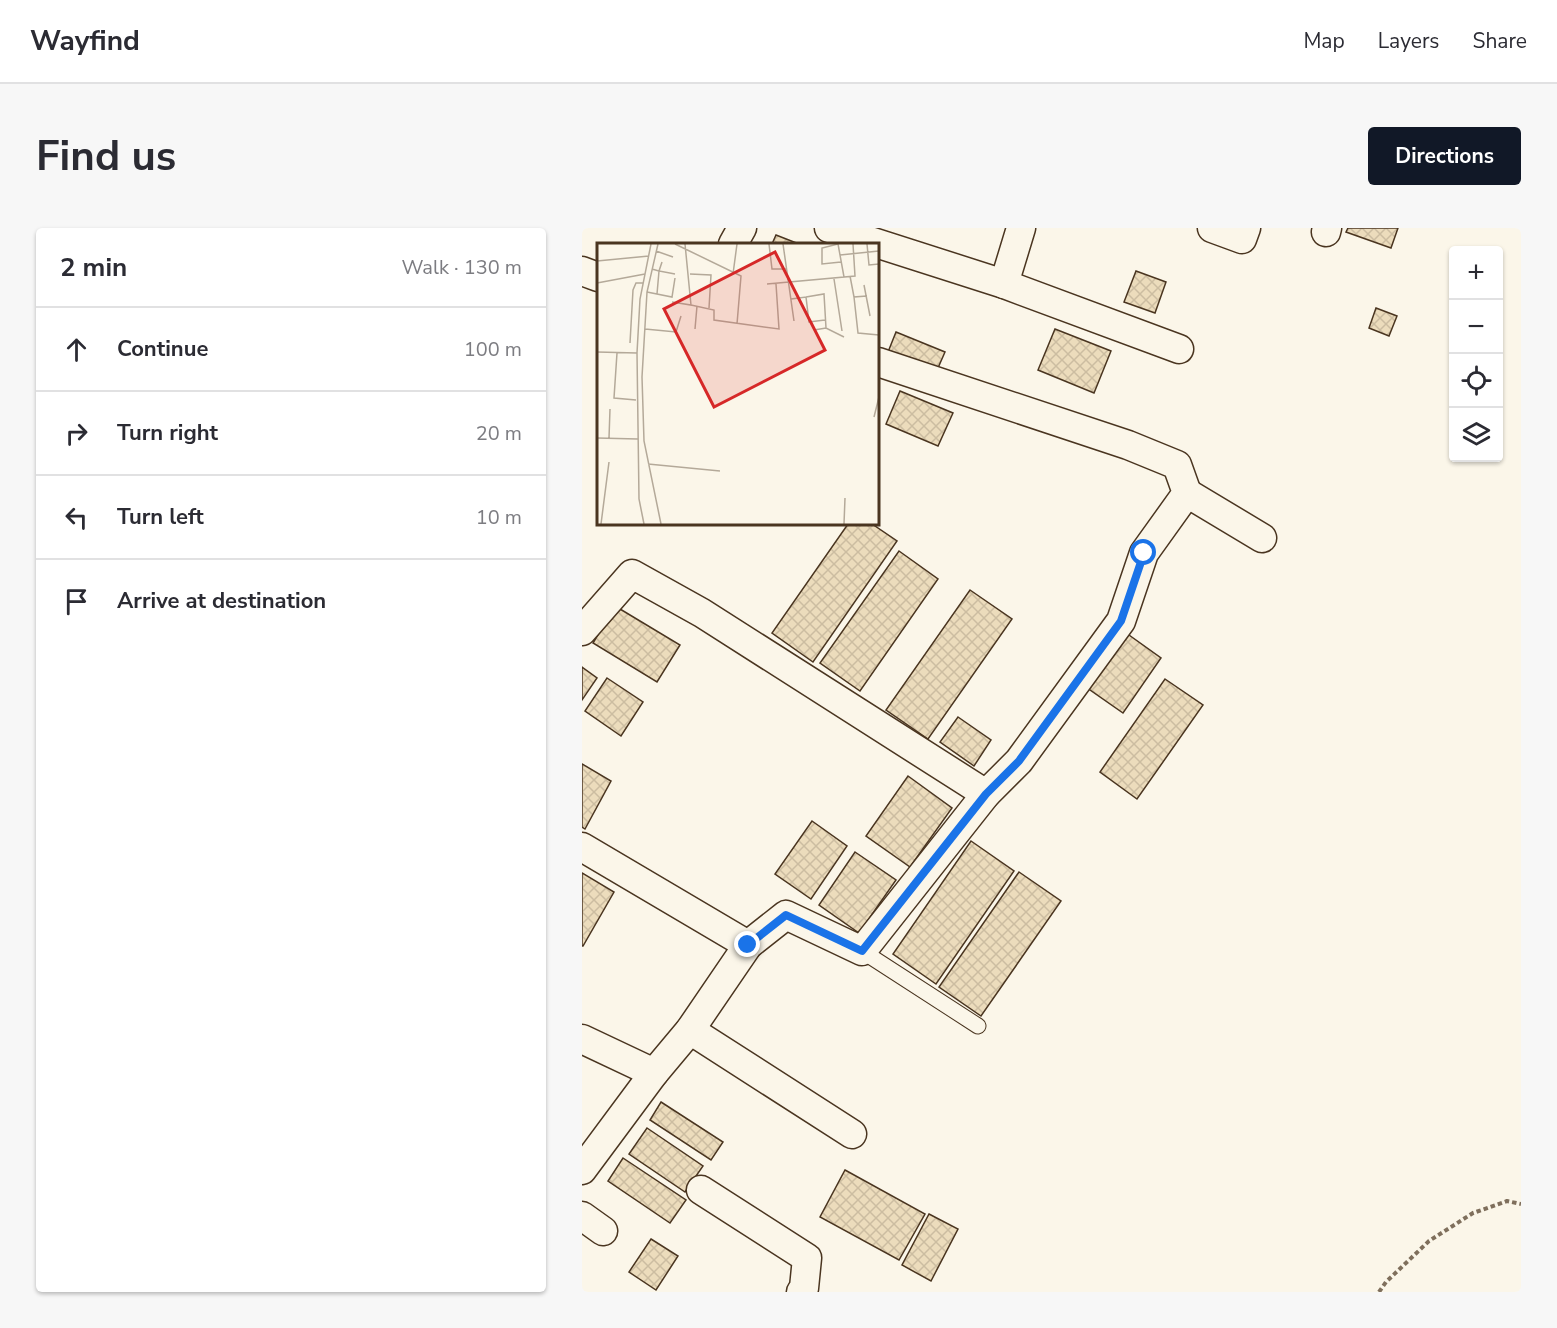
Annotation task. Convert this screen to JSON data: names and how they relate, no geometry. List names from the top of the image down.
{
  "page": {
    "header": "Wayfind",
    "nav": ["Map", "Layers", "Share"],
    "buttons": "Directions",
    "title": "Find us",
    "heading": ["2 min", "Walk · 130 m"],
    "map_buttons": ["+", "−"],
    "list": [
      ["Continue", "100 m"],
      ["Turn right", "20 m"],
      ["Turn left", "10 m"],
      "Arrive at destination"
    ]
  }
}
